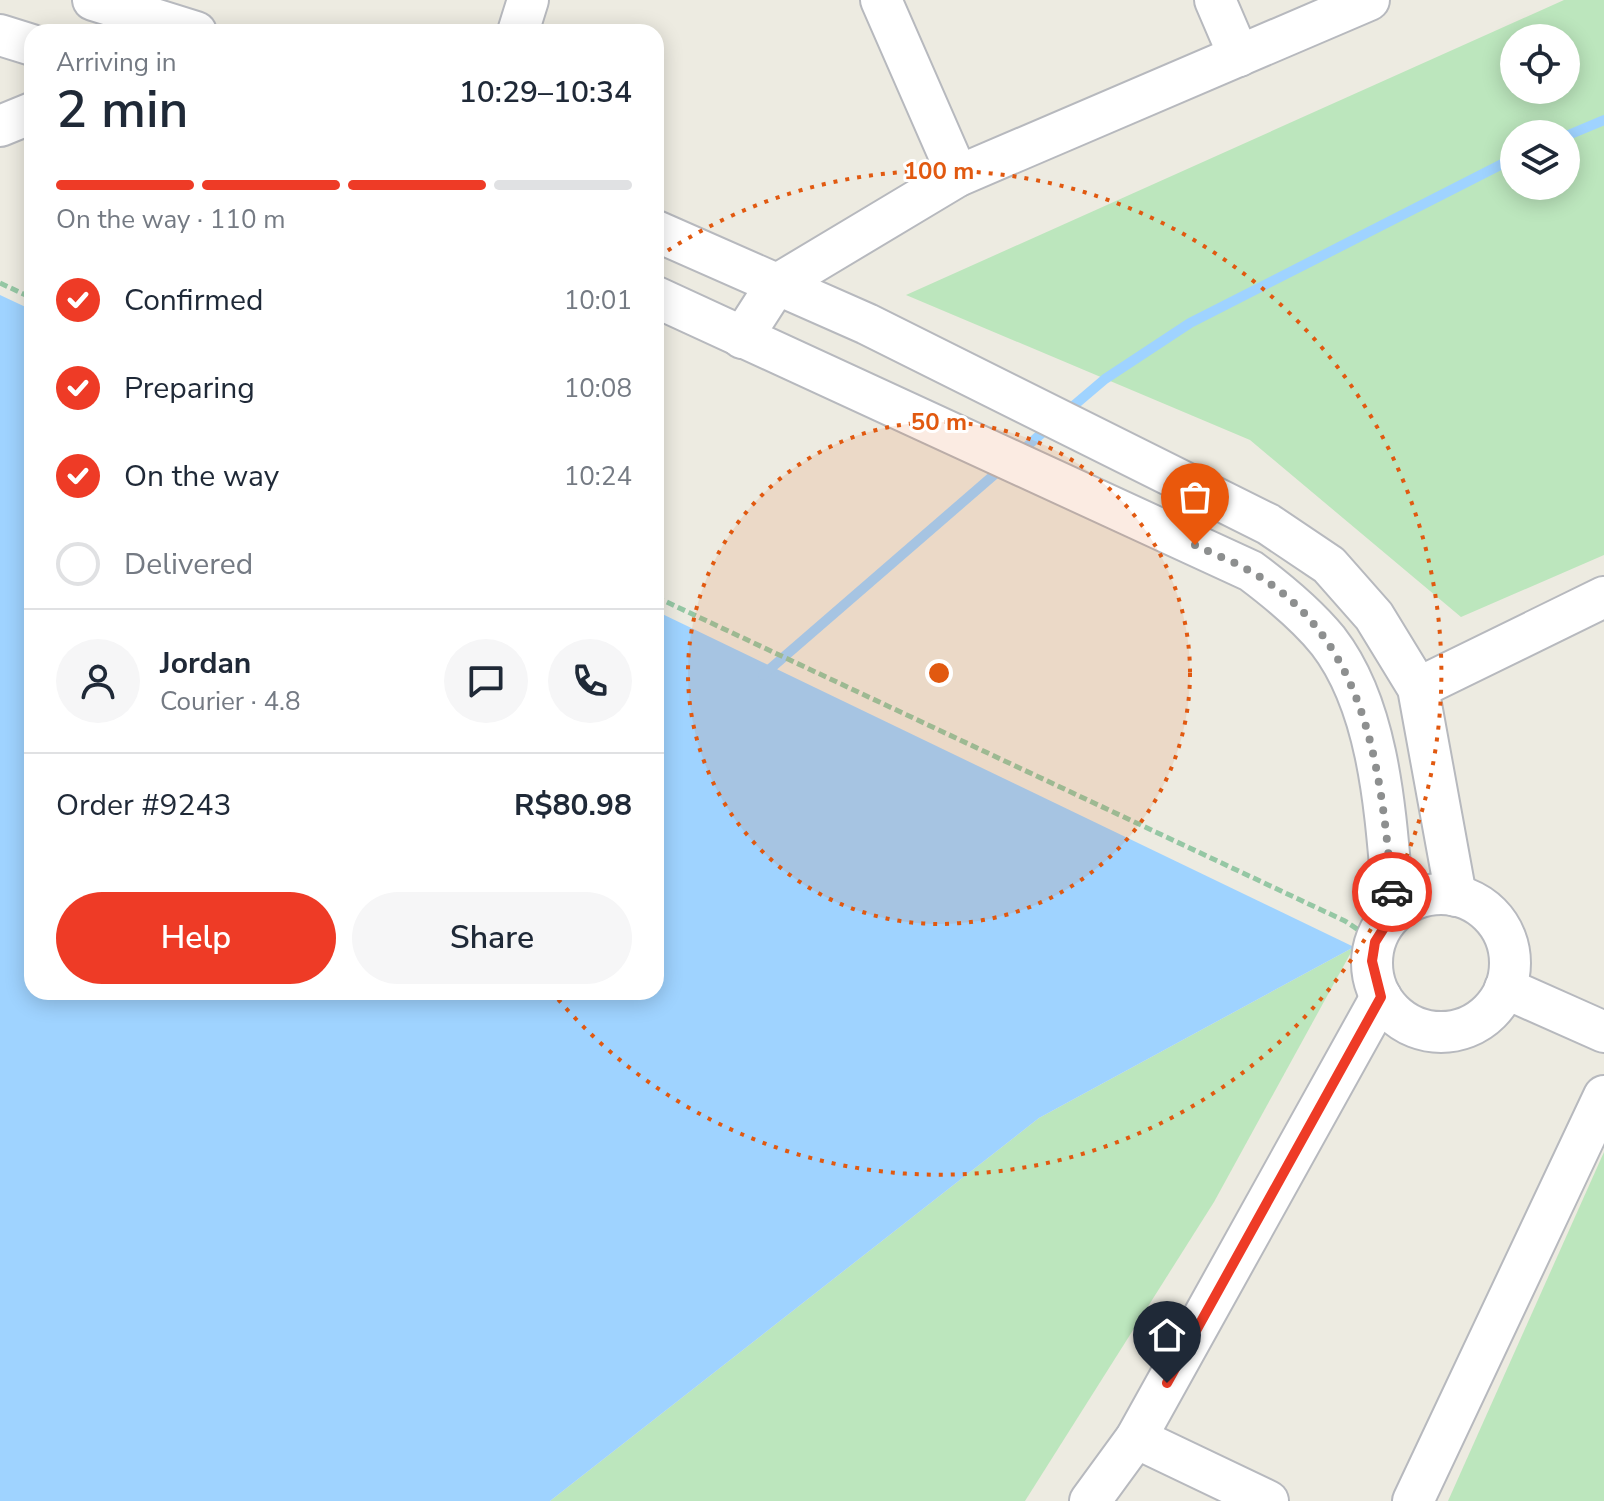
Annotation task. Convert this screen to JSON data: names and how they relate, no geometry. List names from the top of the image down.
{
  "page": {
    "heading": ["2 min", "Arriving in", "10:29–10:34"],
    "panel": [
      "Jordan",
      "Courier · 4.8",
      "Order #9243",
      "R$80.98"
    ],
    "bar": "On the way · 110 m",
    "list": [
      ["Confirmed", "10:01"],
      ["Preparing", "10:08"],
      ["On the way", "10:24"],
      "Delivered"
    ],
    "buttons": ["Help", "Share"]
  },
  "rings": ["100 m", "50 m"]
}
